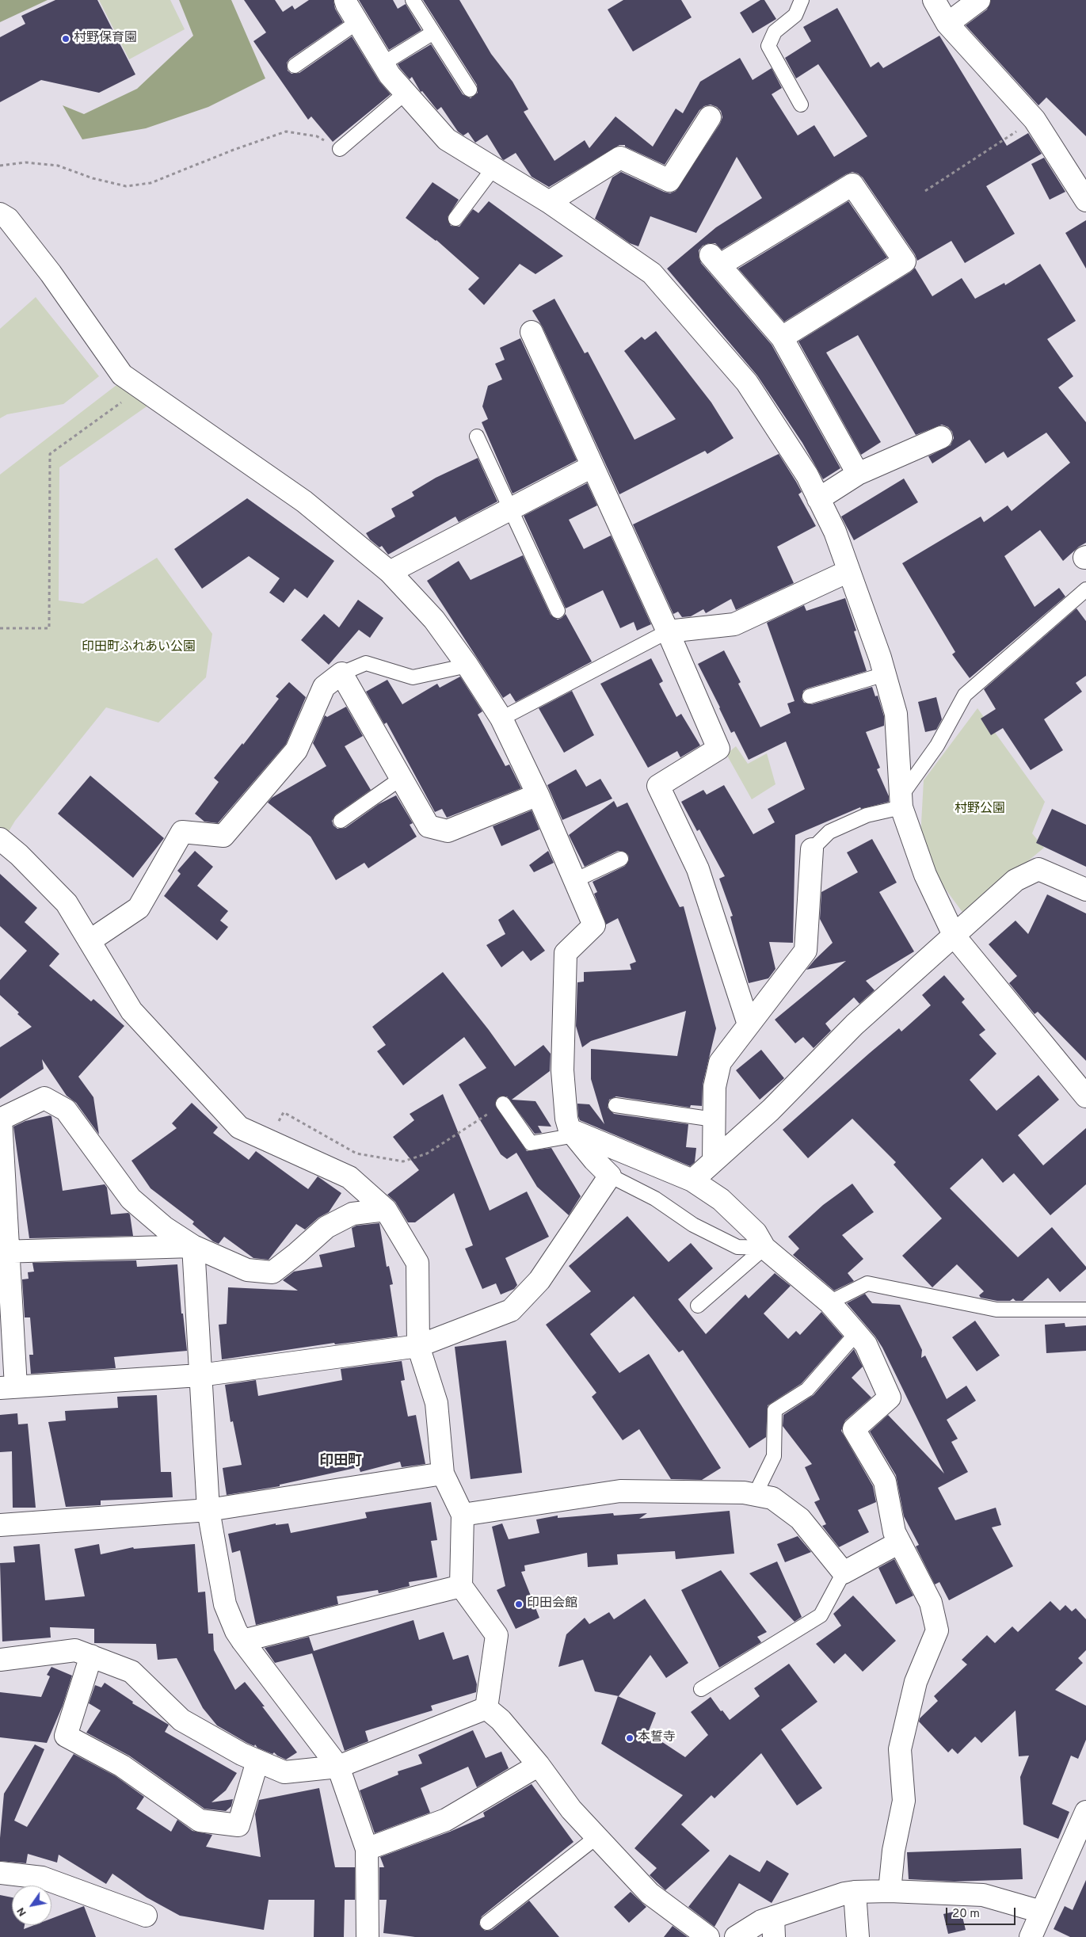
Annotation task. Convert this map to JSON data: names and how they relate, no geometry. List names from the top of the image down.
{
  "districts": ["印田町"],
  "parks": ["印田町ふれあい公園", "村野公園"],
  "places": ["村野保育園", "印田会館", "本誓寺"],
  "scale_bar": "20 m",
  "north": "bottom left"
}
